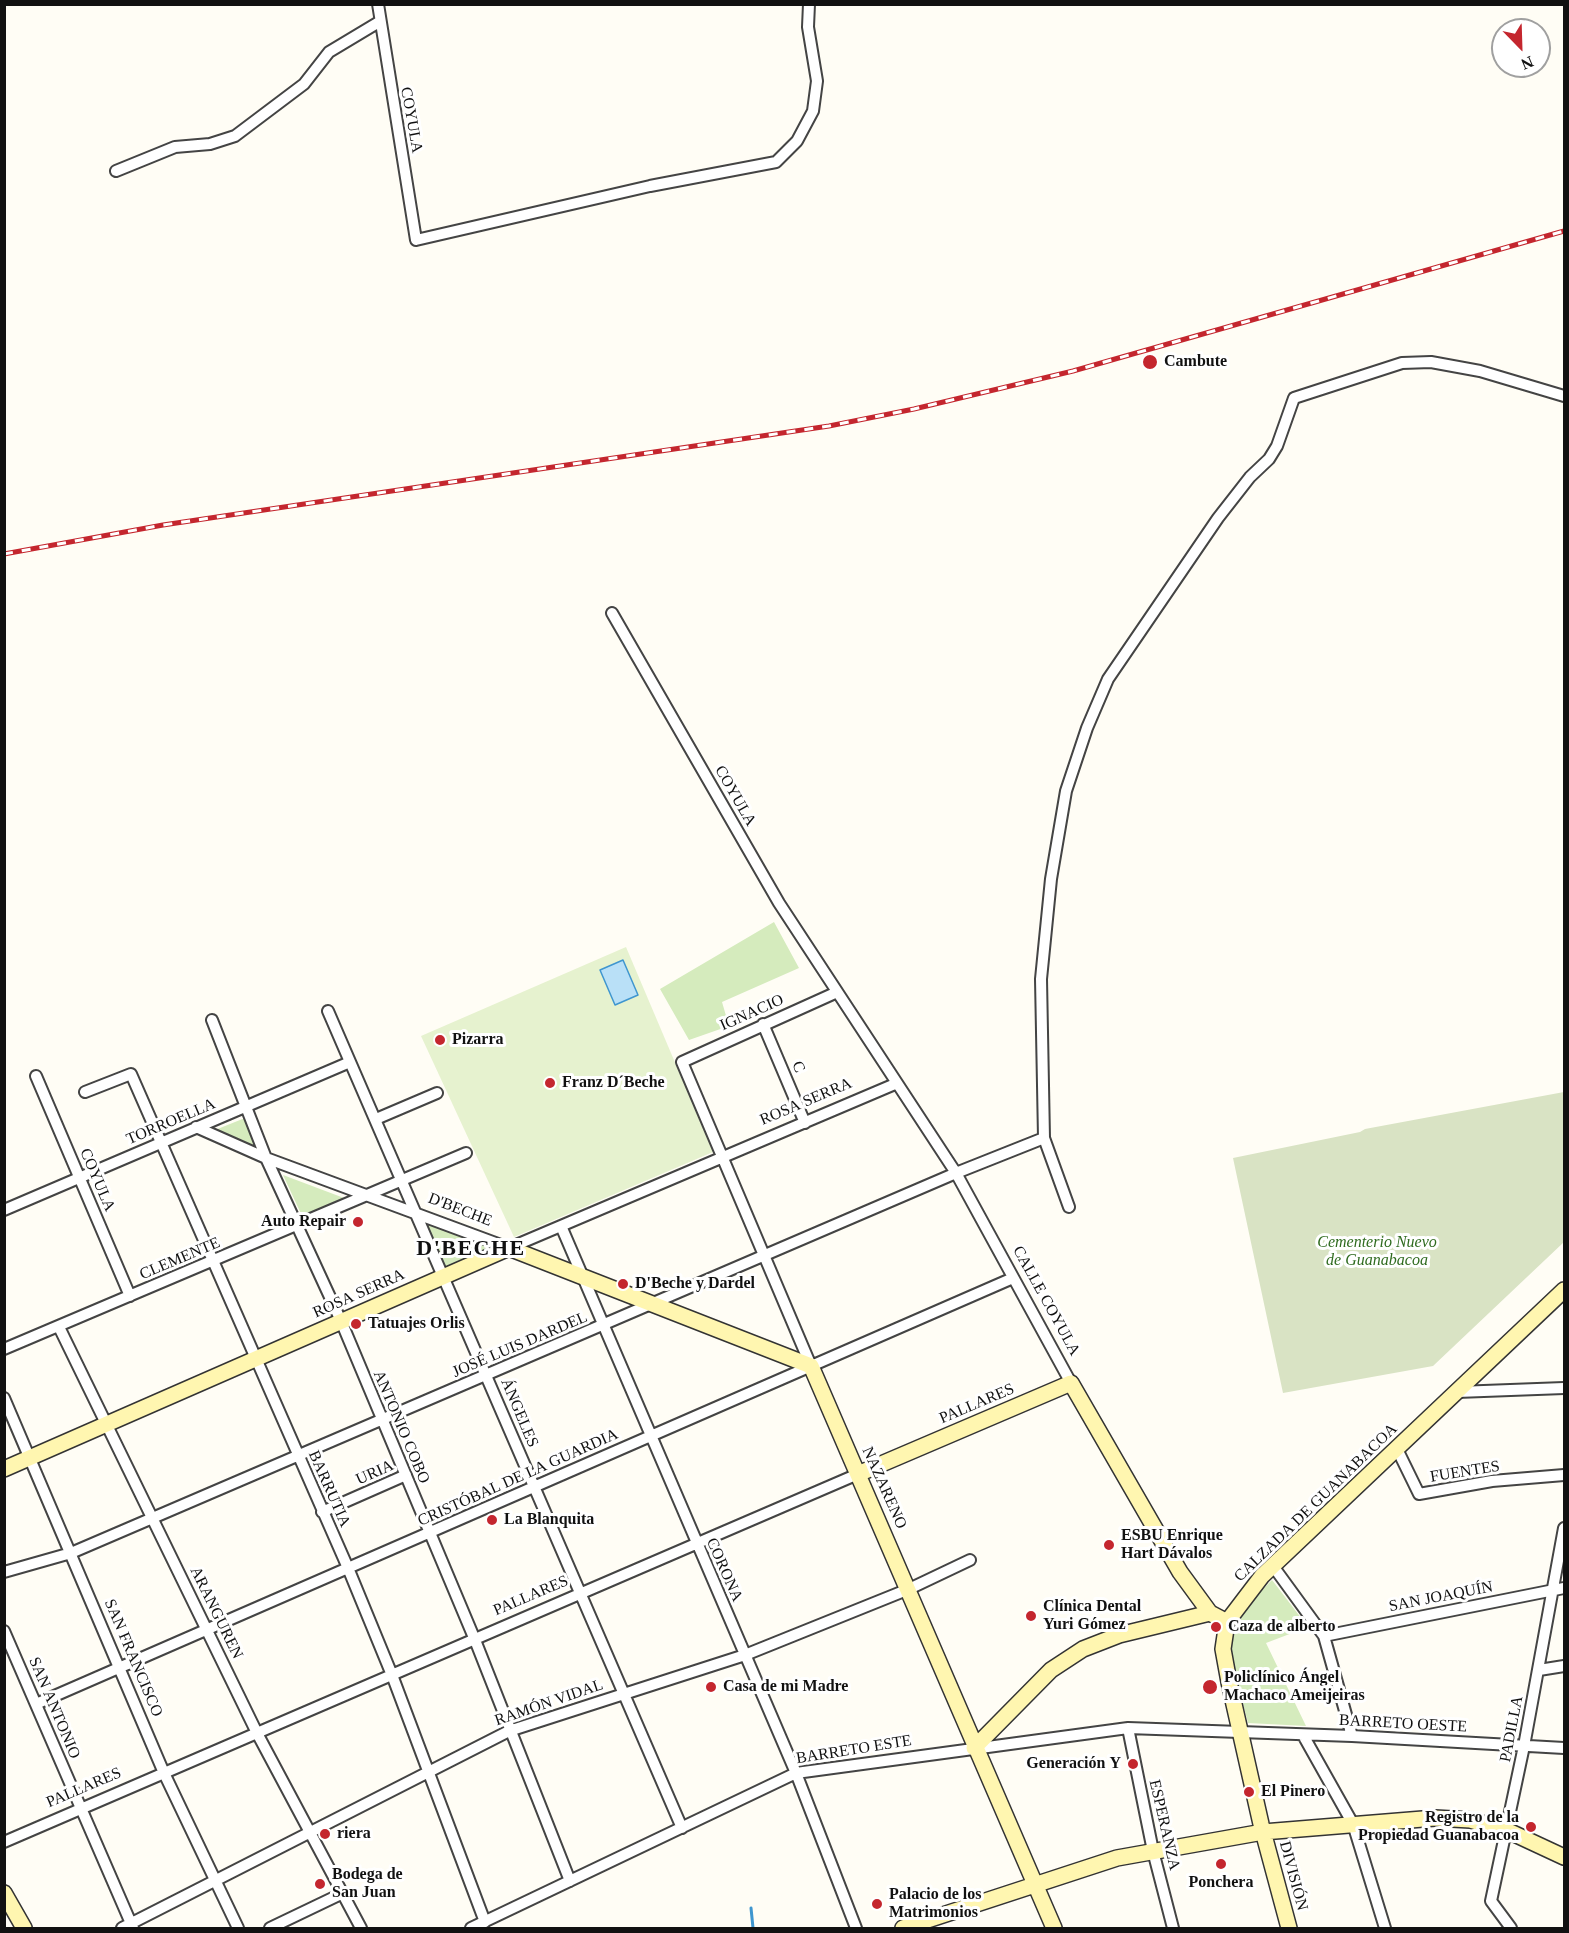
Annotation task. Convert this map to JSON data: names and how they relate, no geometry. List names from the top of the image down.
{
  "streets": {
    "street": [
      "COYULA",
      "IGNACIO",
      "C",
      "ROSA SERRA",
      "TORROELLA",
      "D'BECHE",
      "CLEMENTE",
      "CALLE COYULA",
      "JOSÉ LUIS DARDEL",
      "PALLARES",
      "ÁNGELES",
      "ANTONIO COBO",
      "FUENTES",
      "URIA",
      "CRISTÓBAL DE LA GUARDIA",
      "NAZARENO",
      "BARRUTIA",
      "CALZADA DE GUANABACOA",
      "CORONA",
      "SAN JOAQUÍN",
      "ARANGUREN",
      "SAN FRANCISCO",
      "RAMÓN VIDAL",
      "SAN ANTONIO",
      "BARRETO OESTE",
      "PADILLA",
      "BARRETO ESTE",
      "ESPERANZA",
      "DIVISIÓN"
    ]
  },
  "crossings": [
    ["COYULA", "IGNACIO"],
    ["COYULA", "TORROELLA"],
    ["COYULA", "CLEMENTE"],
    ["COYULA", "CALLE COYULA"],
    ["IGNACIO", "C"],
    ["IGNACIO", "CALLE COYULA"],
    ["IGNACIO", "NAZARENO"],
    ["C", "ROSA SERRA"],
    ["ROSA SERRA", "D'BECHE"],
    ["ROSA SERRA", "CALLE COYULA"],
    ["ROSA SERRA", "ÁNGELES"],
    ["ROSA SERRA", "ANTONIO COBO"],
    ["ROSA SERRA", "NAZARENO"],
    ["ROSA SERRA", "BARRUTIA"],
    ["ROSA SERRA", "CORONA"],
    ["ROSA SERRA", "ARANGUREN"],
    ["ROSA SERRA", "SAN FRANCISCO"],
    ["TORROELLA", "D'BECHE"],
    ["TORROELLA", "ÁNGELES"],
    ["TORROELLA", "ANTONIO COBO"],
    ["TORROELLA", "BARRUTIA"],
    ["D'BECHE", "CLEMENTE"],
    ["D'BECHE", "JOSÉ LUIS DARDEL"],
    ["D'BECHE", "ÁNGELES"],
    ["D'BECHE", "ANTONIO COBO"],
    ["D'BECHE", "CRISTÓBAL DE LA GUARDIA"],
    ["D'BECHE", "NAZARENO"],
    ["D'BECHE", "CORONA"],
    ["CLEMENTE", "ÁNGELES"],
    ["CLEMENTE", "ANTONIO COBO"],
    ["CLEMENTE", "BARRUTIA"],
    ["CLEMENTE", "ARANGUREN"],
    ["CALLE COYULA", "JOSÉ LUIS DARDEL"],
    ["CALLE COYULA", "PALLARES"],
    ["CALLE COYULA", "CRISTÓBAL DE LA GUARDIA"],
    ["CALLE COYULA", "CALZADA DE GUANABACOA"],
    ["JOSÉ LUIS DARDEL", "ÁNGELES"],
    ["JOSÉ LUIS DARDEL", "ANTONIO COBO"],
    ["JOSÉ LUIS DARDEL", "NAZARENO"],
    ["JOSÉ LUIS DARDEL", "BARRUTIA"],
    ["JOSÉ LUIS DARDEL", "CORONA"],
    ["JOSÉ LUIS DARDEL", "ARANGUREN"],
    ["JOSÉ LUIS DARDEL", "SAN FRANCISCO"],
    ["PALLARES", "ÁNGELES"],
    ["PALLARES", "ANTONIO COBO"],
    ["PALLARES", "NAZARENO"],
    ["PALLARES", "BARRUTIA"],
    ["PALLARES", "CORONA"],
    ["PALLARES", "ARANGUREN"],
    ["PALLARES", "SAN FRANCISCO"],
    ["PALLARES", "SAN ANTONIO"],
    ["ÁNGELES", "CRISTÓBAL DE LA GUARDIA"],
    ["ÁNGELES", "RAMÓN VIDAL"],
    ["ÁNGELES", "BARRETO ESTE"],
    ["ANTONIO COBO", "URIA"],
    ["ANTONIO COBO", "CRISTÓBAL DE LA GUARDIA"],
    ["ANTONIO COBO", "RAMÓN VIDAL"],
    ["ANTONIO COBO", "BARRETO ESTE"],
    ["FUENTES", "CALZADA DE GUANABACOA"],
    ["URIA", "BARRUTIA"],
    ["CRISTÓBAL DE LA GUARDIA", "NAZARENO"],
    ["CRISTÓBAL DE LA GUARDIA", "BARRUTIA"],
    ["CRISTÓBAL DE LA GUARDIA", "CORONA"],
    ["CRISTÓBAL DE LA GUARDIA", "ARANGUREN"],
    ["CRISTÓBAL DE LA GUARDIA", "SAN FRANCISCO"],
    ["CRISTÓBAL DE LA GUARDIA", "SAN ANTONIO"],
    ["NAZARENO", "RAMÓN VIDAL"],
    ["NAZARENO", "BARRETO ESTE"],
    ["BARRUTIA", "RAMÓN VIDAL"],
    ["BARRUTIA", "BARRETO ESTE"],
    ["CALZADA DE GUANABACOA", "BARRETO OESTE"],
    ["CALZADA DE GUANABACOA", "BARRETO ESTE"],
    ["CALZADA DE GUANABACOA", "DIVISIÓN"],
    ["CORONA", "RAMÓN VIDAL"],
    ["CORONA", "BARRETO ESTE"],
    ["SAN JOAQUÍN", "PADILLA"],
    ["ARANGUREN", "RAMÓN VIDAL"],
    ["SAN FRANCISCO", "RAMÓN VIDAL"],
    ["RAMÓN VIDAL", "SAN ANTONIO"],
    ["BARRETO OESTE", "PADILLA"],
    ["BARRETO OESTE", "BARRETO ESTE"],
    ["BARRETO ESTE", "ESPERANZA"]
  ],
  "districts": ["D'BECHE"],
  "parks": ["Cementerio Nuevo de Guanabacoa"],
  "places": [
    "Cambute",
    "Pizarra",
    "Franz D´Beche",
    "Auto Repair",
    "D'Beche y Dardel",
    "Tatuajes Orlis",
    "La Blanquita",
    "ESBU Enrique Hart Dávalos",
    "Clínica Dental Yuri Gómez",
    "Caza de alberto",
    "Casa de mi Madre",
    "Policlínico Ángel Machaco Ameijeiras",
    "Generación Y",
    "El Pinero",
    "Registro de la Propiedad Guanabacoa",
    "riera",
    "Ponchera",
    "Bodega de San Juan",
    "Palacio de los Matrimonios"
  ],
  "north": "bottom right"
}
